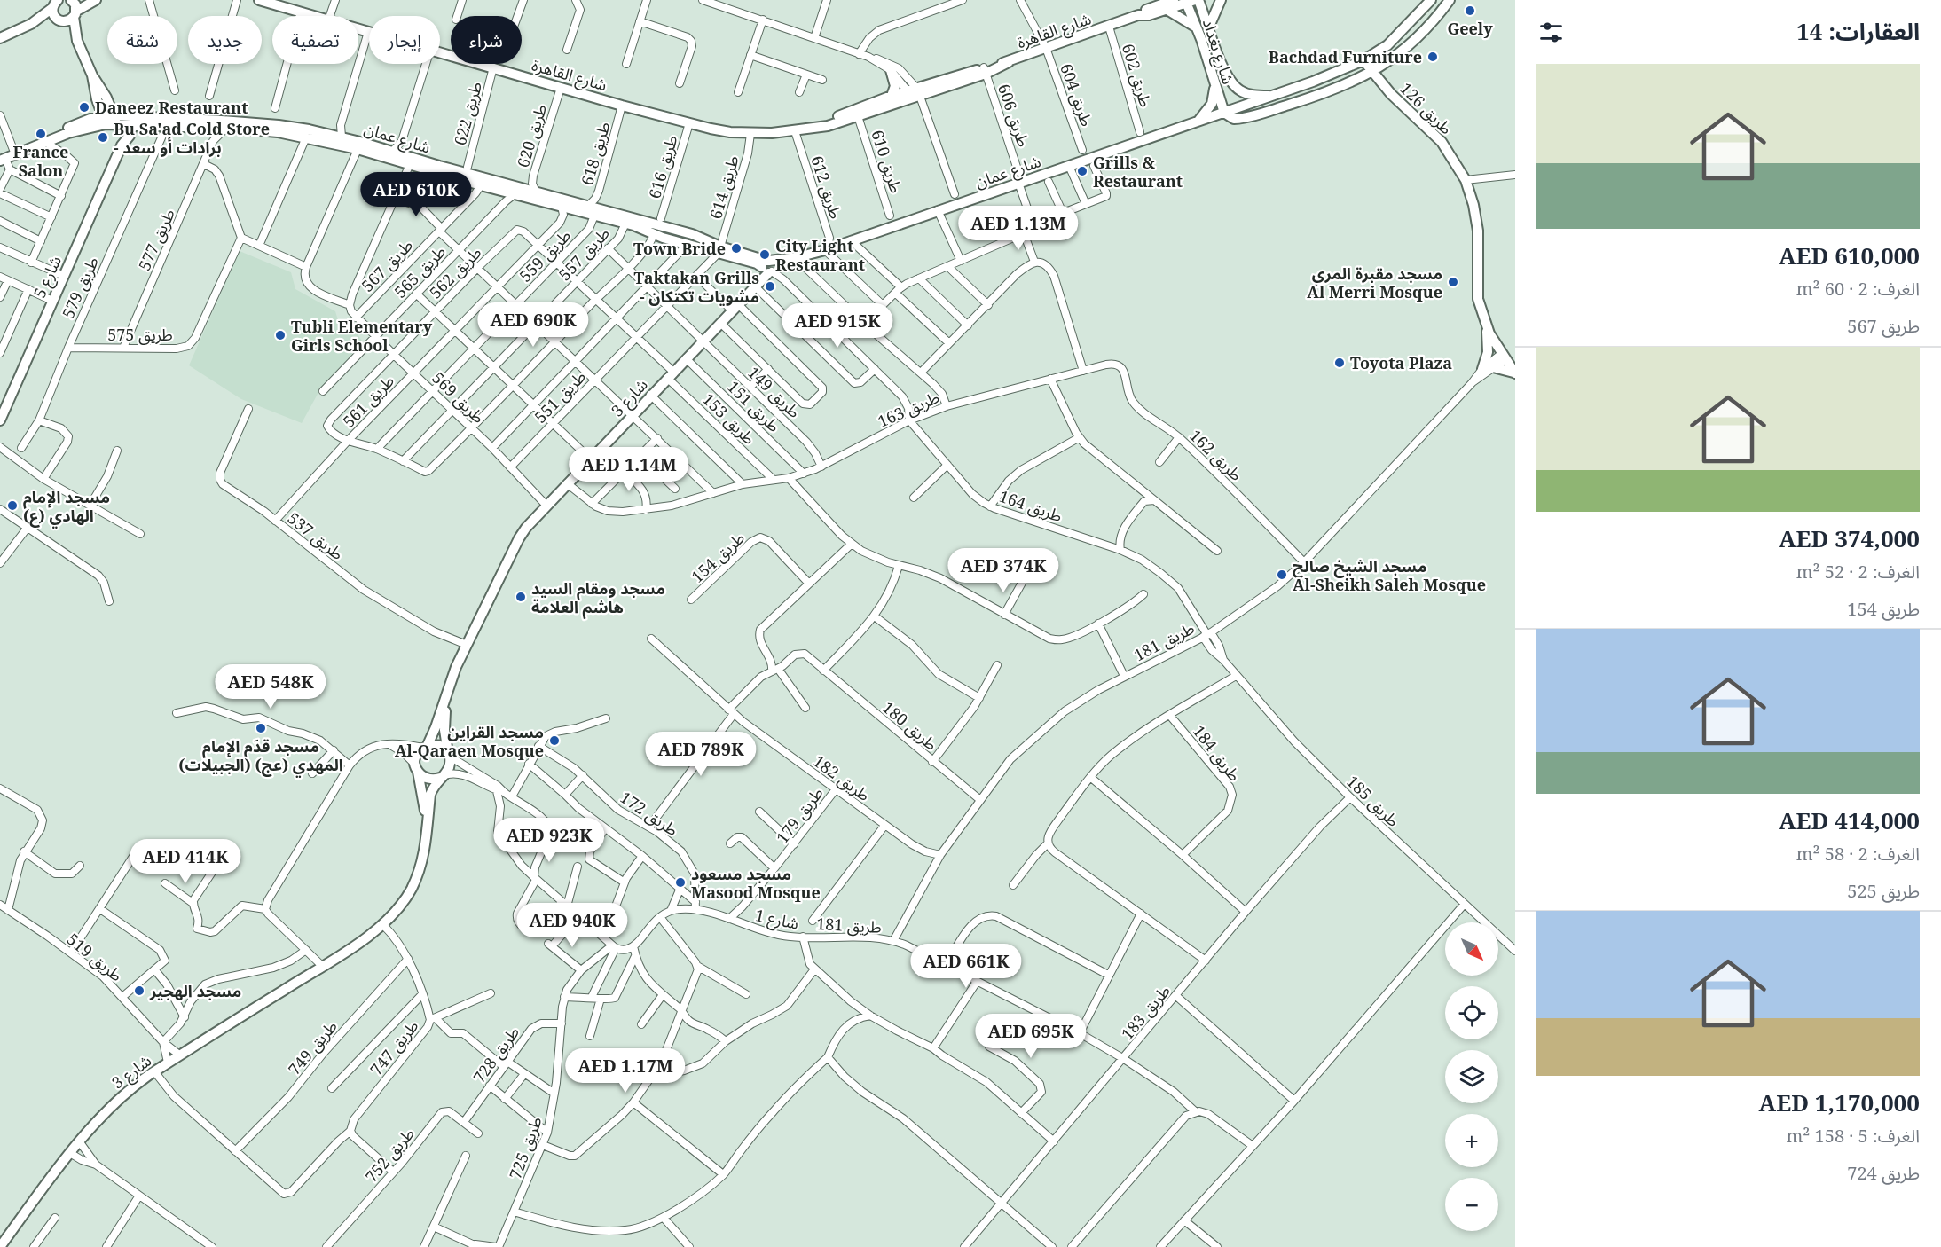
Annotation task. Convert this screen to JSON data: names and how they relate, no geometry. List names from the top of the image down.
{
  "streets": {
    "street": [
      "شارع القاهرة",
      "شارع بغداد",
      "طريق 602",
      "طريق 604",
      "طريق 126",
      "طريق 622",
      "طريق 606",
      "طريق 620",
      "شارع عمان",
      "طريق 618",
      "طريق 610",
      "طريق 616",
      "طريق 614",
      "طريق 612",
      "طريق 577",
      "طريق 557",
      "طريق 559",
      "طريق 567",
      "طريق 565",
      "طريق 562",
      "شارع 5",
      "طريق 579",
      "طريق 575",
      "طريق 149",
      "طريق 551",
      "طريق 569",
      "شارع 3",
      "طريق 561",
      "طريق 151",
      "طريق 163",
      "طريق 153",
      "طريق 162",
      "طريق 164",
      "طريق 537",
      "طريق 154",
      "طريق 181",
      "طريق 180",
      "طريق 184",
      "طريق 182",
      "طريق 185",
      "طريق 172",
      "طريق 179",
      "شارع 1",
      "طريق 519",
      "طريق 183",
      "طريق 749",
      "طريق 747",
      "طريق 728",
      "طريق 725",
      "طريق 752"
    ]
  },
  "crossings": [
    ["شارع القاهرة", "طريق 602"],
    ["شارع القاهرة", "طريق 604"],
    ["شارع القاهرة", "طريق 622"],
    ["شارع القاهرة", "طريق 606"],
    ["شارع القاهرة", "طريق 620"],
    ["شارع القاهرة", "طريق 618"],
    ["شارع القاهرة", "طريق 610"],
    ["شارع القاهرة", "طريق 616"],
    ["شارع القاهرة", "طريق 614"],
    ["شارع القاهرة", "طريق 612"],
    ["شارع بغداد", "شارع عمان"],
    ["طريق 126", "شارع عمان"],
    ["طريق 126", "طريق 181"],
    ["طريق 620", "شارع عمان"],
    ["شارع عمان", "طريق 618"],
    ["شارع عمان", "طريق 614"],
    ["شارع عمان", "طريق 612"],
    ["شارع عمان", "طريق 577"],
    ["شارع عمان", "طريق 557"],
    ["شارع عمان", "طريق 559"],
    ["شارع عمان", "طريق 567"],
    ["شارع عمان", "طريق 565"],
    ["شارع عمان", "شارع 5"],
    ["شارع عمان", "طريق 579"],
    ["شارع عمان", "طريق 551"],
    ["شارع عمان", "شارع 3"],
    ["شارع عمان", "طريق 561"],
    ["طريق 614", "طريق 551"],
    ["طريق 577", "طريق 575"],
    ["طريق 557", "طريق 149"],
    ["طريق 557", "طريق 569"],
    ["طريق 557", "طريق 153"],
    ["طريق 559", "طريق 569"],
    ["طريق 559", "طريق 153"],
    ["طريق 567", "طريق 569"],
    ["طريق 565", "طريق 569"],
    ["طريق 562", "طريق 569"],
    ["طريق 562", "طريق 561"],
    ["طريق 562", "طريق 153"],
    ["طريق 579", "طريق 575"],
    ["طريق 149", "طريق 551"],
    ["طريق 149", "شارع 3"],
    ["طريق 149", "طريق 163"],
    ["طريق 551", "طريق 569"],
    ["طريق 551", "طريق 153"],
    ["طريق 569", "شارع 3"],
    ["طريق 569", "طريق 561"],
    ["شارع 3", "طريق 151"],
    ["شارع 3", "طريق 163"],
    ["شارع 3", "طريق 153"],
    ["شارع 3", "طريق 537"],
    ["شارع 3", "طريق 519"],
    ["شارع 3", "طريق 747"],
    ["طريق 561", "طريق 153"],
    ["طريق 561", "طريق 537"],
    ["طريق 151", "طريق 163"],
    ["طريق 163", "طريق 153"],
    ["طريق 163", "طريق 162"],
    ["طريق 163", "طريق 164"],
    ["طريق 162", "طريق 181"],
    ["طريق 164", "طريق 181"],
    ["طريق 164", "طريق 185"],
    ["طريق 181", "طريق 180"],
    ["طريق 181", "طريق 182"],
    ["طريق 181", "طريق 185"],
    ["طريق 181", "شارع 1"],
    ["طريق 181", "طريق 183"],
    ["طريق 180", "طريق 182"],
    ["طريق 182", "طريق 179"],
    ["طريق 185", "طريق 183"],
    ["طريق 172", "شارع 1"],
    ["طريق 179", "شارع 1"],
    ["شارع 1", "طريق 183"],
    ["طريق 749", "طريق 747"],
    ["طريق 728", "طريق 725"],
    ["طريق 728", "طريق 752"]
  ],
  "places": [
    "Geely",
    "Bachdad Furniture",
    "Daneez Restaurant",
    "France Salon",
    "Bu Sa'ad Cold Store - برادات أو سعد",
    "Grills & Restaurant",
    "Town Bride",
    "City Light Restaurant",
    "مسجد مقبرة المري Al Merri Mosque",
    "Taktakan Grills - مشويات تكتكان",
    "Tubli Elementary Girls School",
    "Toyota Plaza",
    "مسجد الإمام الهادي (ع)",
    "مسجد الشيخ صالح Al-Sheikh Saleh Mosque",
    "مسجد ومقام السيد هاشم العلامة",
    "مسجد قدَم الإمام المهدي (عج) (الجبيلات)",
    "مسجد القراين Al-Qaraen Mosque",
    "مسجد مسعود Masood Mosque",
    "مسجد الهجير"
  ],
  "north": "bottom right",
  "page": {
    "heading": "العقارات: 14",
    "chip": [
      "شراء",
      "إيجار",
      "تصفية",
      "جديد",
      "شقة"
    ],
    "list": [
      {
        "name": "AED 610,000",
        "note": "الغرف: 2 · 60 m² · طريق 567"
      },
      {
        "name": "AED 374,000",
        "note": "الغرف: 2 · 52 m² · طريق 154"
      },
      {
        "name": "AED 414,000",
        "note": "الغرف: 2 · 58 m² · طريق 525"
      },
      {
        "name": "AED 1,170,000",
        "note": "الغرف: 5 · 158 m² · طريق 724"
      }
    ],
    "price": [
      "AED 610K",
      "AED 1.13M",
      "AED 690K",
      "AED 915K",
      "AED 1.14M",
      "AED 374K",
      "AED 548K",
      "AED 789K",
      "AED 923K",
      "AED 414K",
      "AED 940K",
      "AED 661K",
      "AED 695K",
      "AED 1.17M"
    ],
    "map_buttons": ["+", "−"]
  }
}
